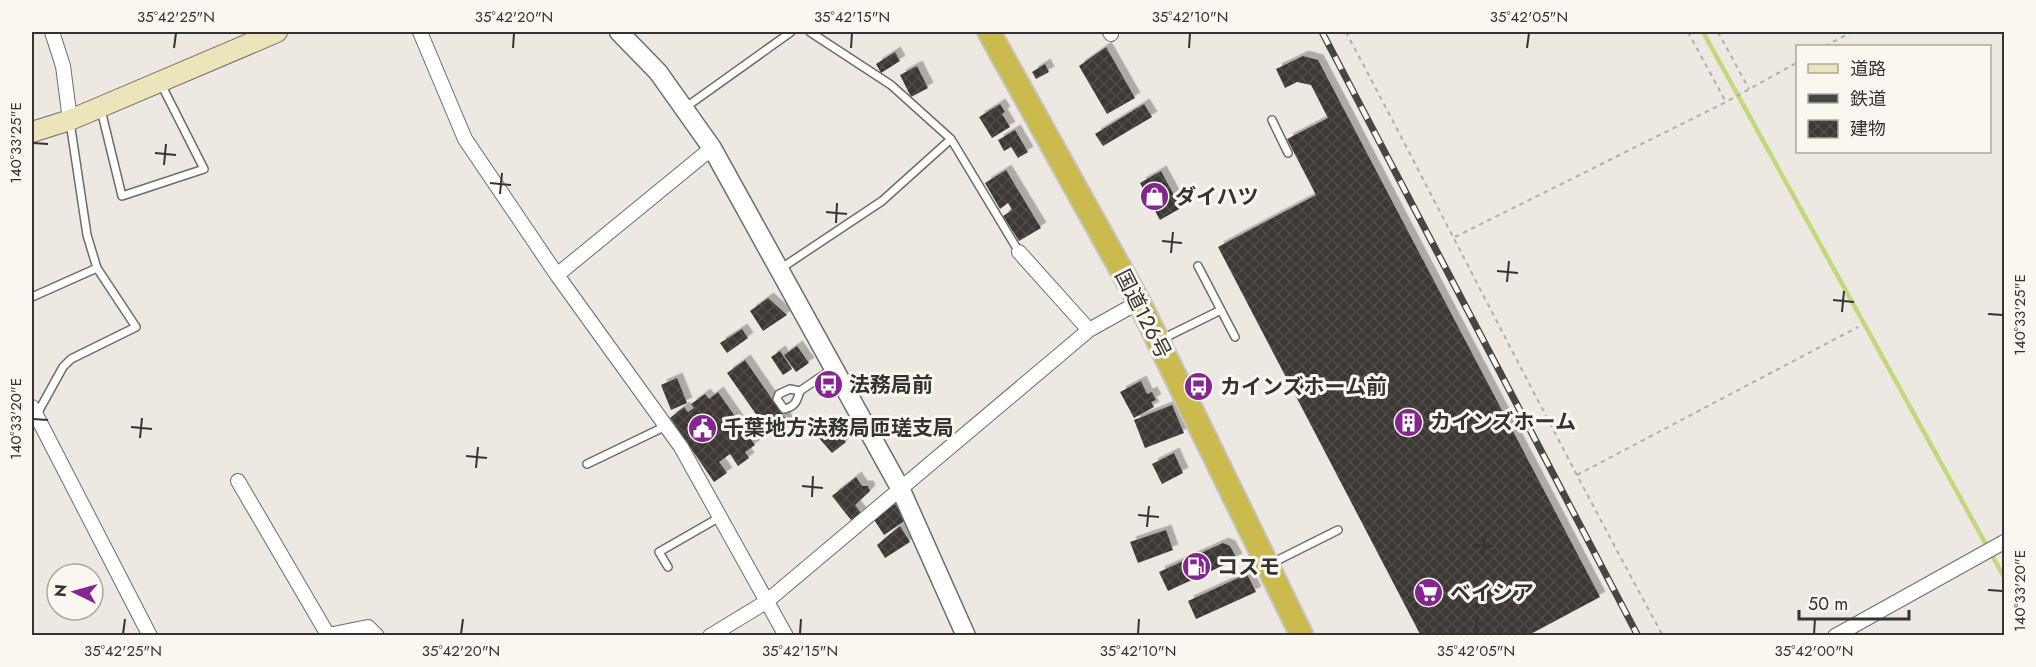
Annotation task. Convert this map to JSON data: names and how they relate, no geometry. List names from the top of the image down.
{
  "streets": {
    "highway": ["国道126号"]
  },
  "places": {
    "shop": ["ダイハツ"],
    "bus stop": ["法務局前", "カインズホーム前"],
    "building": ["カインズホーム"],
    "public building": ["千葉地方法務局匝瑳支局"],
    "fuel station": ["コスモ"],
    "supermarket": ["ベイシア"]
  },
  "legend": ["道路", "鉄道", "建物"],
  "scale_bar": "50 m",
  "north": "left",
  "coordinates": [
    "35°42'25\"N",
    "35°42'20\"N",
    "35°42'15\"N",
    "35°42'10\"N",
    "35°42'05\"N",
    "140°33'25\"E",
    "140°33'20\"E",
    "35°42'00\"N"
  ]
}
